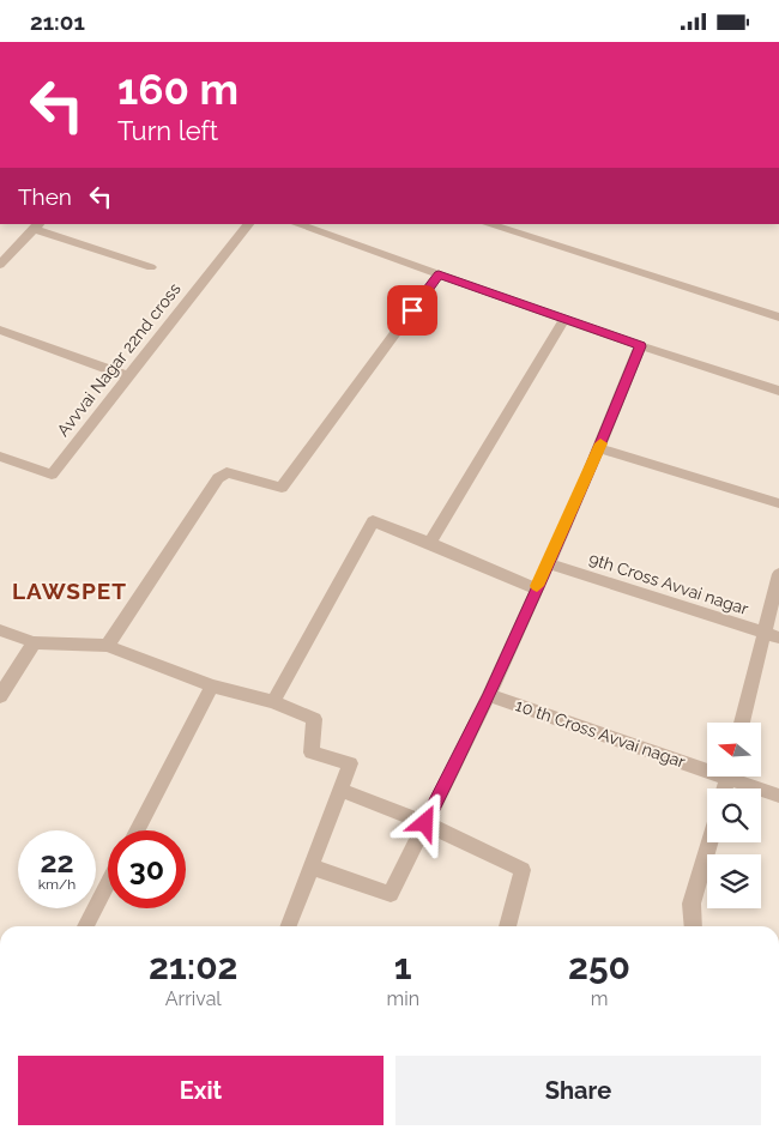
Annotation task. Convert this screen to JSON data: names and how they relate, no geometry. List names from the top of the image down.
{
  "streets": {
    "street": ["Avvvai Nagar 22nd cross", "9th Cross Avvai nagar", "10 th Cross Avvai nagar"]
  },
  "districts": ["LAWSPET"],
  "north": "left",
  "page": {
    "status": "21:01",
    "turn": ["160 m", "Turn left"],
    "then": "Then",
    "speed": "22 km/h",
    "limit": "30",
    "eta": [
      "21:02",
      "Arrival",
      "1",
      "min",
      "250",
      "m"
    ],
    "buttons": ["Exit", "Share"]
  }
}
